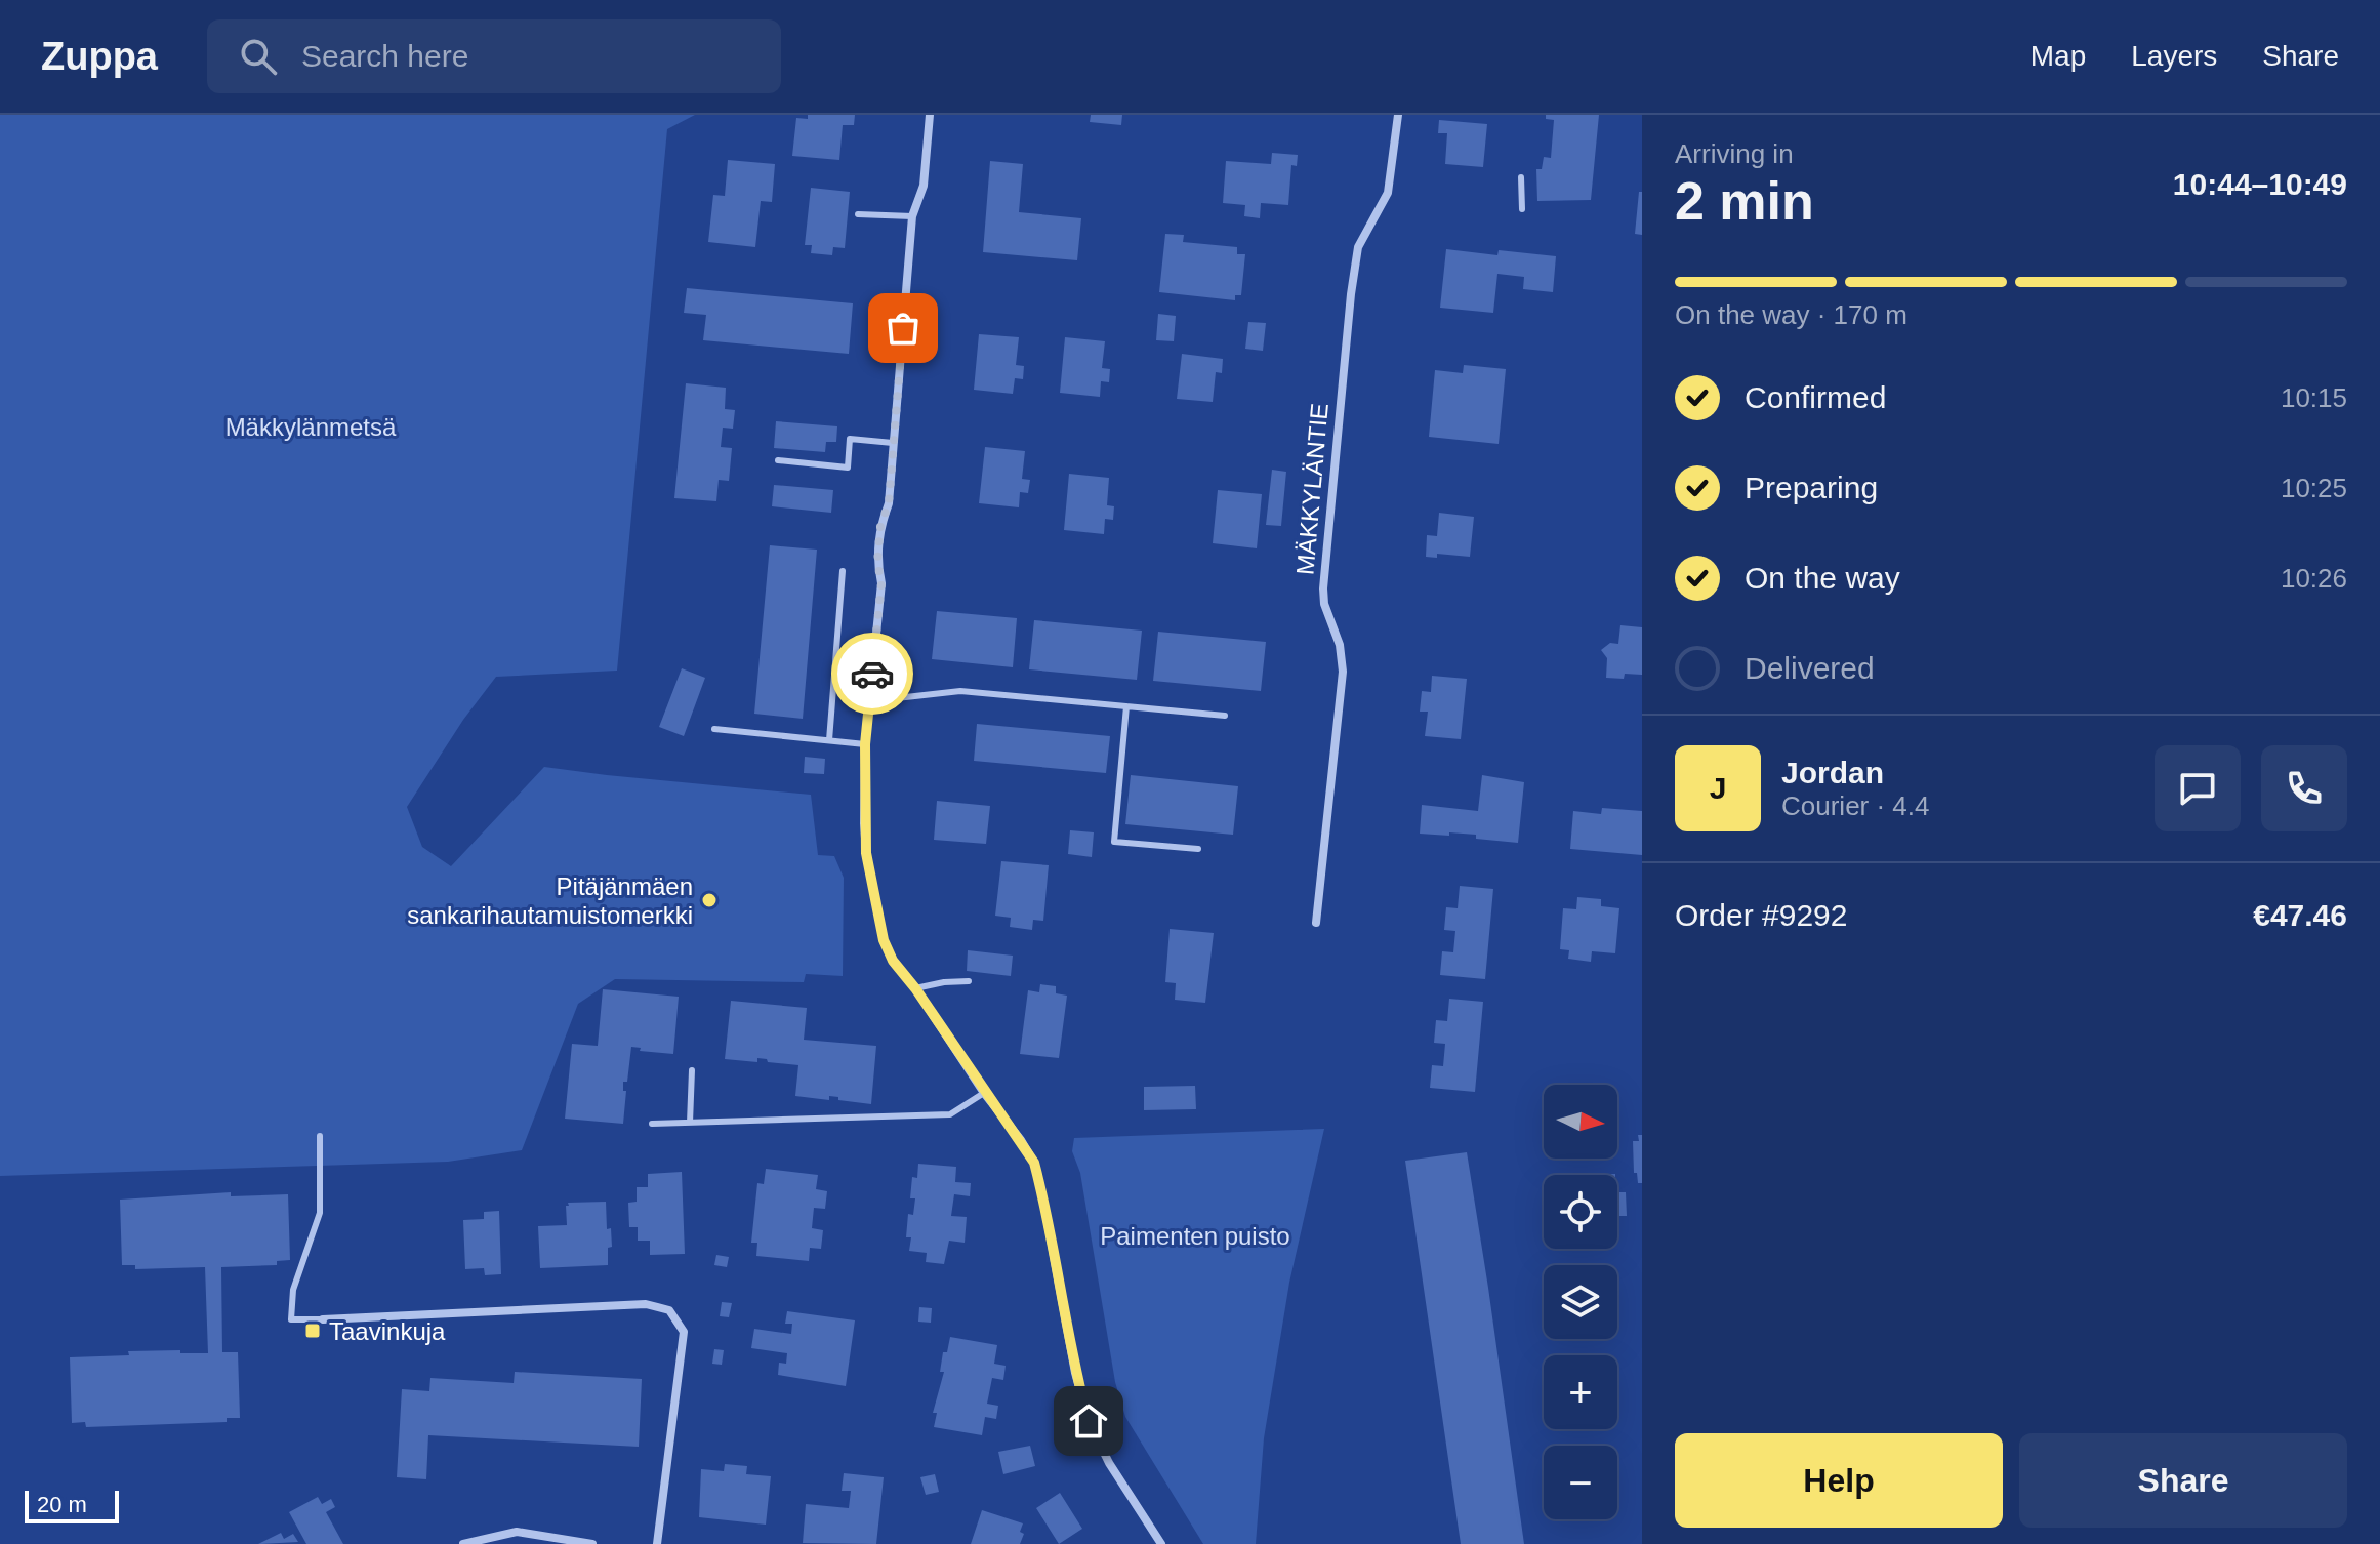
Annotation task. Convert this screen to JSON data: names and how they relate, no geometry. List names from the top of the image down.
{
  "streets": {
    "street": ["MÄKKYLÄNTIE"]
  },
  "parks": ["Mäkkylänmetsä", "Paimenten puisto"],
  "places": {
    "other": ["Pitäjänmäen sankarihautamuistomerkki"],
    "transit": ["Taavinkuja"]
  },
  "scale_bar": "20 m",
  "north": "right",
  "page": {
    "header": "Zuppa",
    "search": "Search here",
    "nav": ["Map", "Layers", "Share"],
    "heading": ["2 min", "Arriving in", "10:44–10:49"],
    "panel": [
      "Jordan",
      "Courier · 4.4",
      "Order #9292",
      "€47.46"
    ],
    "bar": "On the way · 170 m",
    "list": [
      ["Confirmed", "10:15"],
      ["Preparing", "10:25"],
      ["On the way", "10:26"],
      "Delivered"
    ],
    "round": "J",
    "map_buttons": ["+", "−"],
    "buttons": ["Help", "Share"],
    "scale": "20 m"
  }
}
